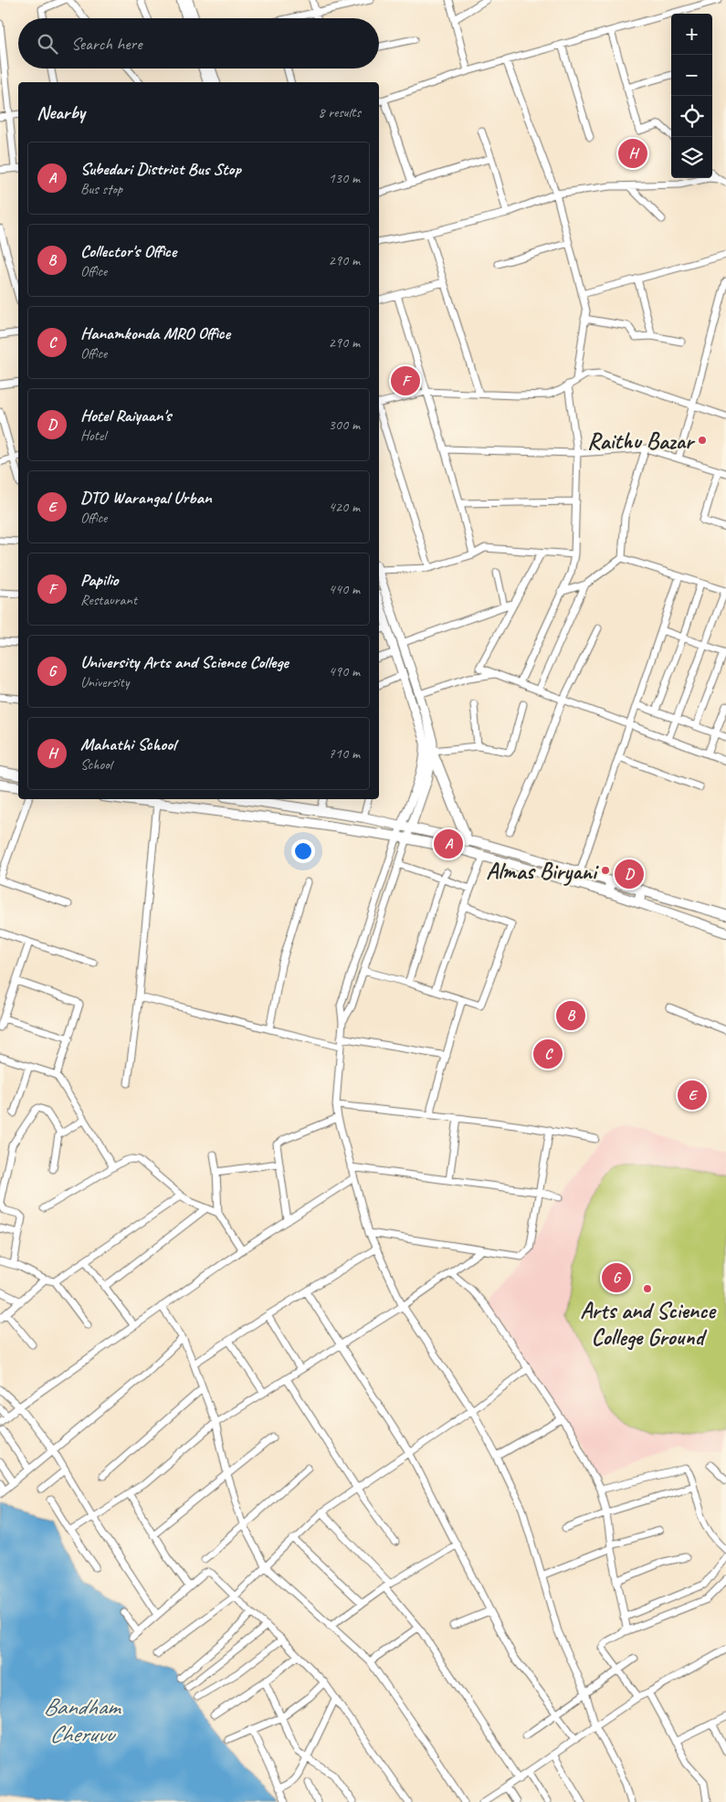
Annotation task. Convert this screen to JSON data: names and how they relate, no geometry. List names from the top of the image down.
{
  "water": ["Bandham Cheruvu"],
  "places": ["Raithu Bazar", "Almas Biryani", "Arts and Science College Ground"],
  "page": {
    "map_buttons": ["+", "−"],
    "search": "Search here",
    "heading": ["Nearby", "8 results"],
    "pins": [
      "H",
      "F",
      "A",
      "D",
      "B",
      "C",
      "E",
      "G"
    ],
    "list": [
      {
        "mark": "A",
        "name": "Subedari District Bus Stop",
        "note": "Bus stop",
        "value": "130 m"
      },
      {
        "mark": "B",
        "name": "Collector's Office",
        "note": "Office",
        "value": "290 m"
      },
      {
        "mark": "C",
        "name": "Hanamkonda MRO Office",
        "note": "Office",
        "value": "290 m"
      },
      {
        "mark": "D",
        "name": "Hotel Raiyaan's",
        "note": "Hotel",
        "value": "300 m"
      },
      {
        "mark": "E",
        "name": "DTO Warangal Urban",
        "note": "Office",
        "value": "420 m"
      },
      {
        "mark": "F",
        "name": "Papilio",
        "note": "Restaurant",
        "value": "440 m"
      },
      {
        "mark": "G",
        "name": "University Arts and Science College",
        "note": "University",
        "value": "490 m"
      },
      {
        "mark": "H",
        "name": "Mahathi School",
        "note": "School",
        "value": "710 m"
      }
    ]
  }
}
